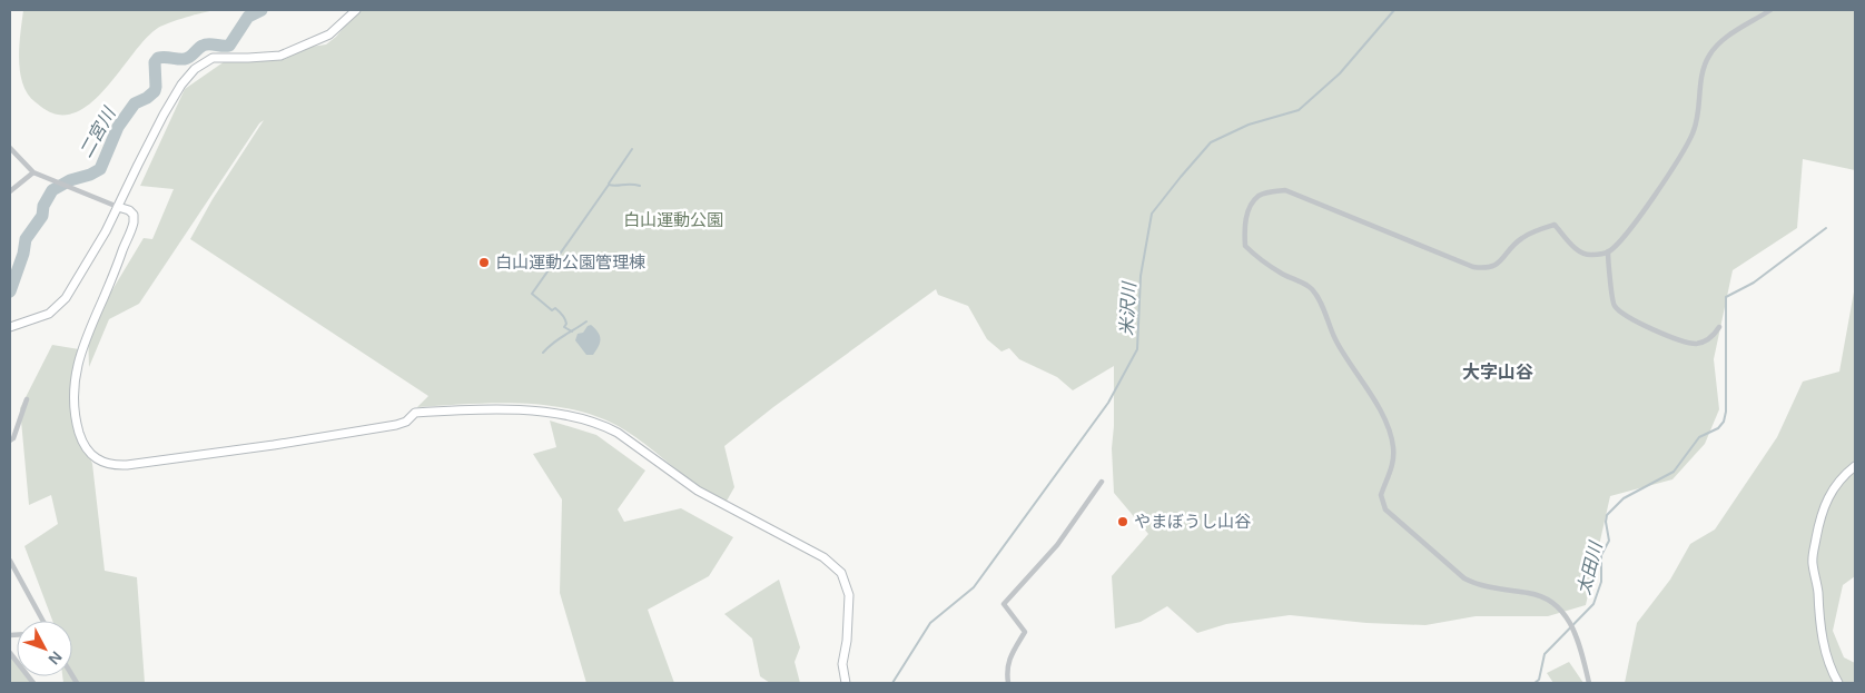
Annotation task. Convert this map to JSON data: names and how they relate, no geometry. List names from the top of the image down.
{
  "districts": ["大字山谷"],
  "water": ["二宮川", "米沢川", "太田川"],
  "parks": ["白山運動公園"],
  "places": ["白山運動公園管理棟", "やまぼうし山谷"],
  "north": "bottom right"
}
